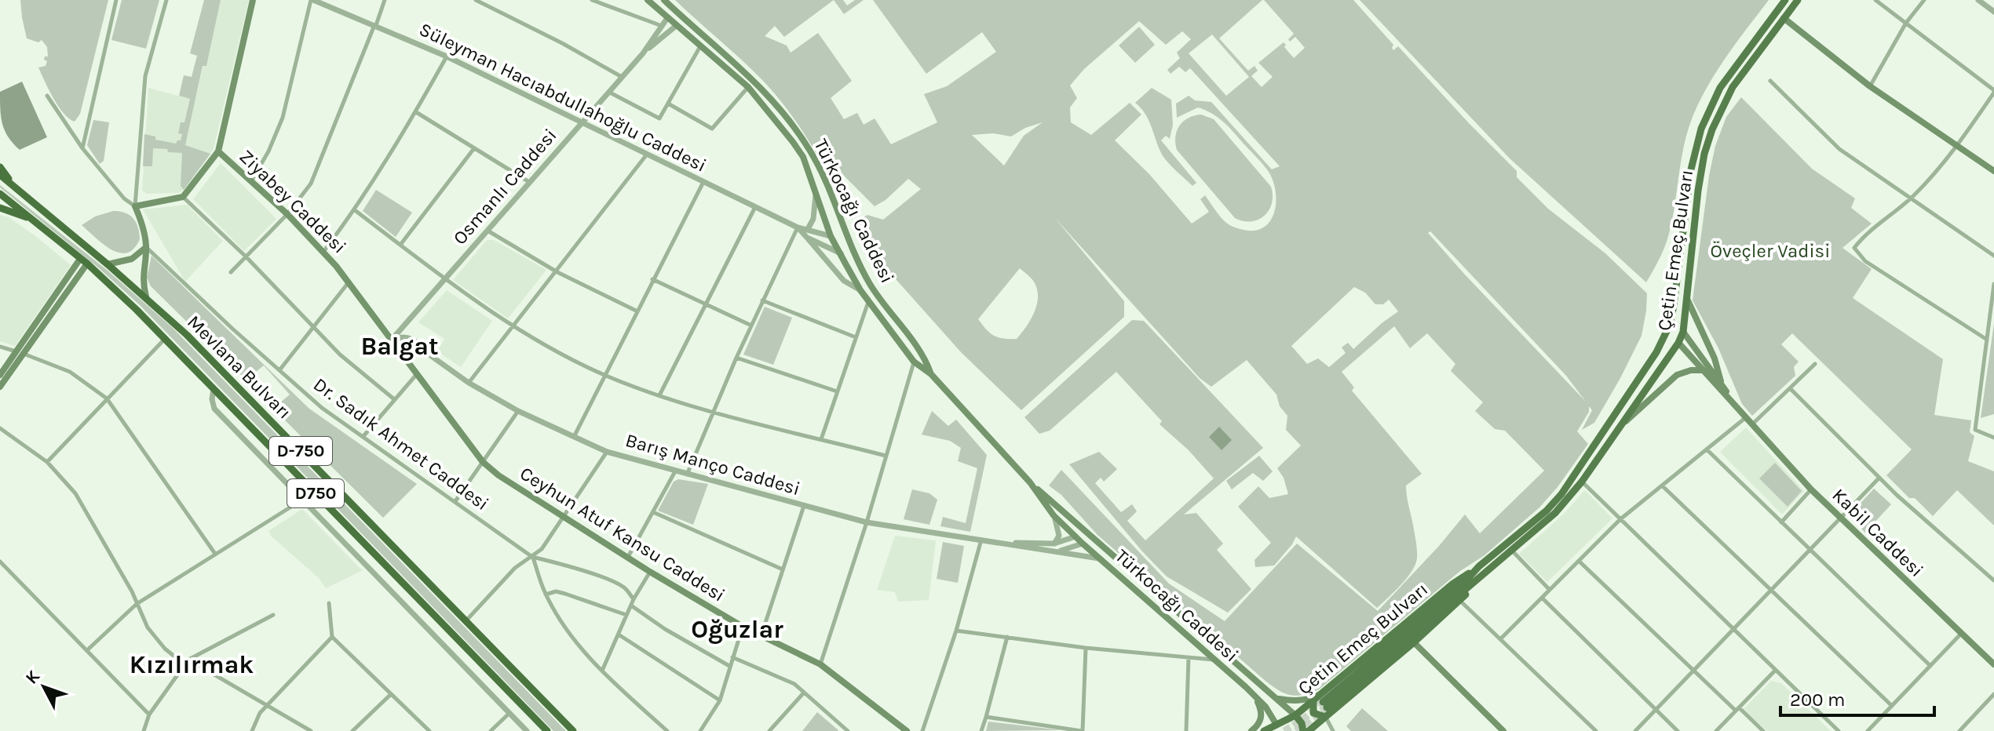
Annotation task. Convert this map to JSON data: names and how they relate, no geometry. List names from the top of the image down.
{
  "streets": {
    "highway": ["Mevlana Bulvarı", "D-750", "D750"],
    "main road": [
      "Ziyabey Caddesi",
      "Türkocağı Caddesi",
      "Çetin Emeç Bulvarı",
      "Kabil Caddesi",
      "Ceyhun Atuf Kansu Caddesi"
    ],
    "street": [
      "Süleyman Hacıabdullahoğlu Caddesi",
      "Osmanlı Caddesi",
      "Dr. Sadık Ahmet Caddesi",
      "Barış Manço Caddesi"
    ]
  },
  "crossings": [
    ["Süleyman Hacıabdullahoğlu Caddesi", "Osmanlı Caddesi"],
    ["Süleyman Hacıabdullahoğlu Caddesi", "Türkocağı Caddesi"],
    ["Osmanlı Caddesi", "Ziyabey Caddesi"],
    ["Osmanlı Caddesi", "Türkocağı Caddesi"],
    ["Osmanlı Caddesi", "Barış Manço Caddesi"],
    ["Osmanlı Caddesi", "Ceyhun Atuf Kansu Caddesi"],
    ["Ziyabey Caddesi", "Barış Manço Caddesi"],
    ["Ziyabey Caddesi", "Ceyhun Atuf Kansu Caddesi"],
    ["Türkocağı Caddesi", "Çetin Emeç Bulvarı"],
    ["Türkocağı Caddesi", "Barış Manço Caddesi"],
    ["Çetin Emeç Bulvarı", "Kabil Caddesi"],
    ["Barış Manço Caddesi", "Ceyhun Atuf Kansu Caddesi"]
  ],
  "districts": ["Balgat", "Oğuzlar", "Kızılırmak"],
  "parks": ["Öveçler Vadisi"],
  "scale_bar": "200 m",
  "north": "top left"
}
